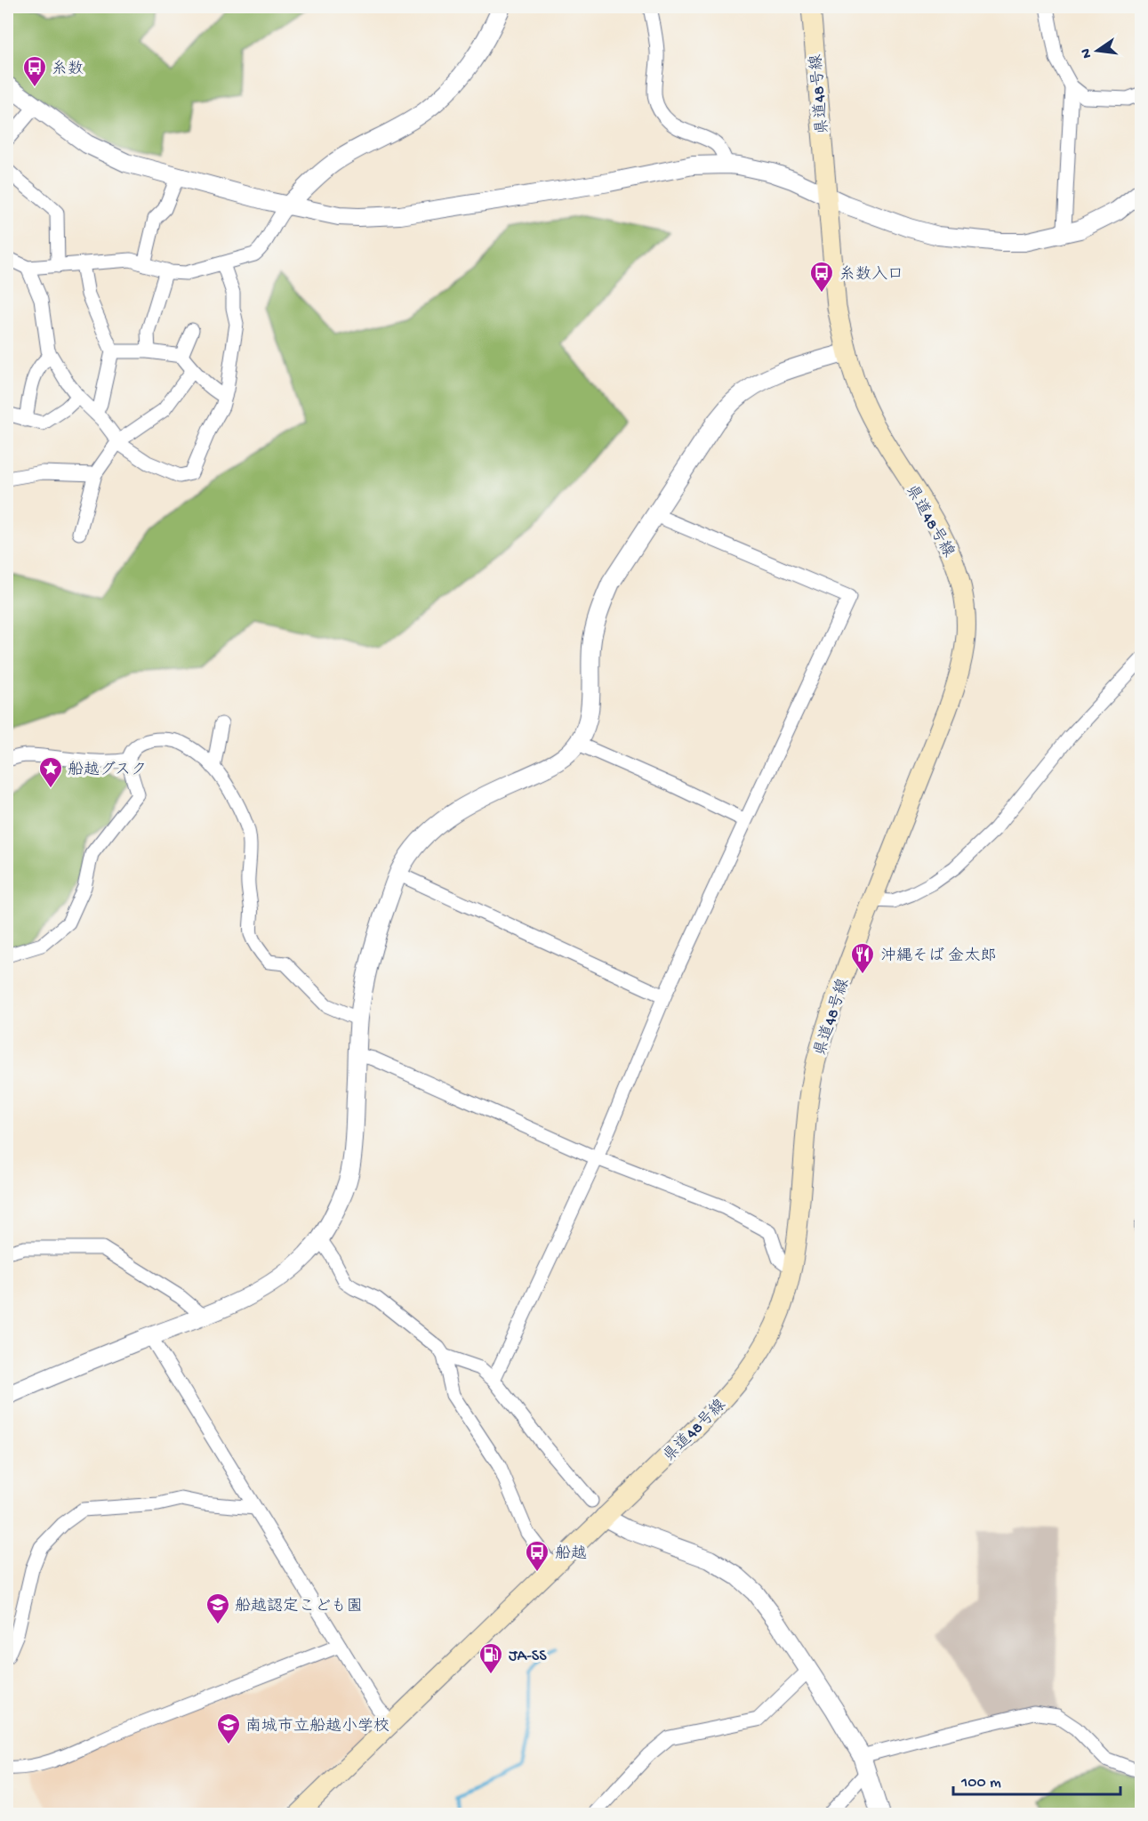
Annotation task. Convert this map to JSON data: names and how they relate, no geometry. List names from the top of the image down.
{
  "streets": {
    "main road": ["県道48号線"]
  },
  "places": {
    "bus stop": ["糸数", "糸数入口", "船越"],
    "place": ["船越グスク"],
    "restaurant": ["沖縄そば 金太郎"],
    "school or university": ["船越認定こども園", "南城市立船越小学校"],
    "fuel station": ["JA-SS"]
  },
  "scale_bar": "100 m",
  "north": "left"
}
